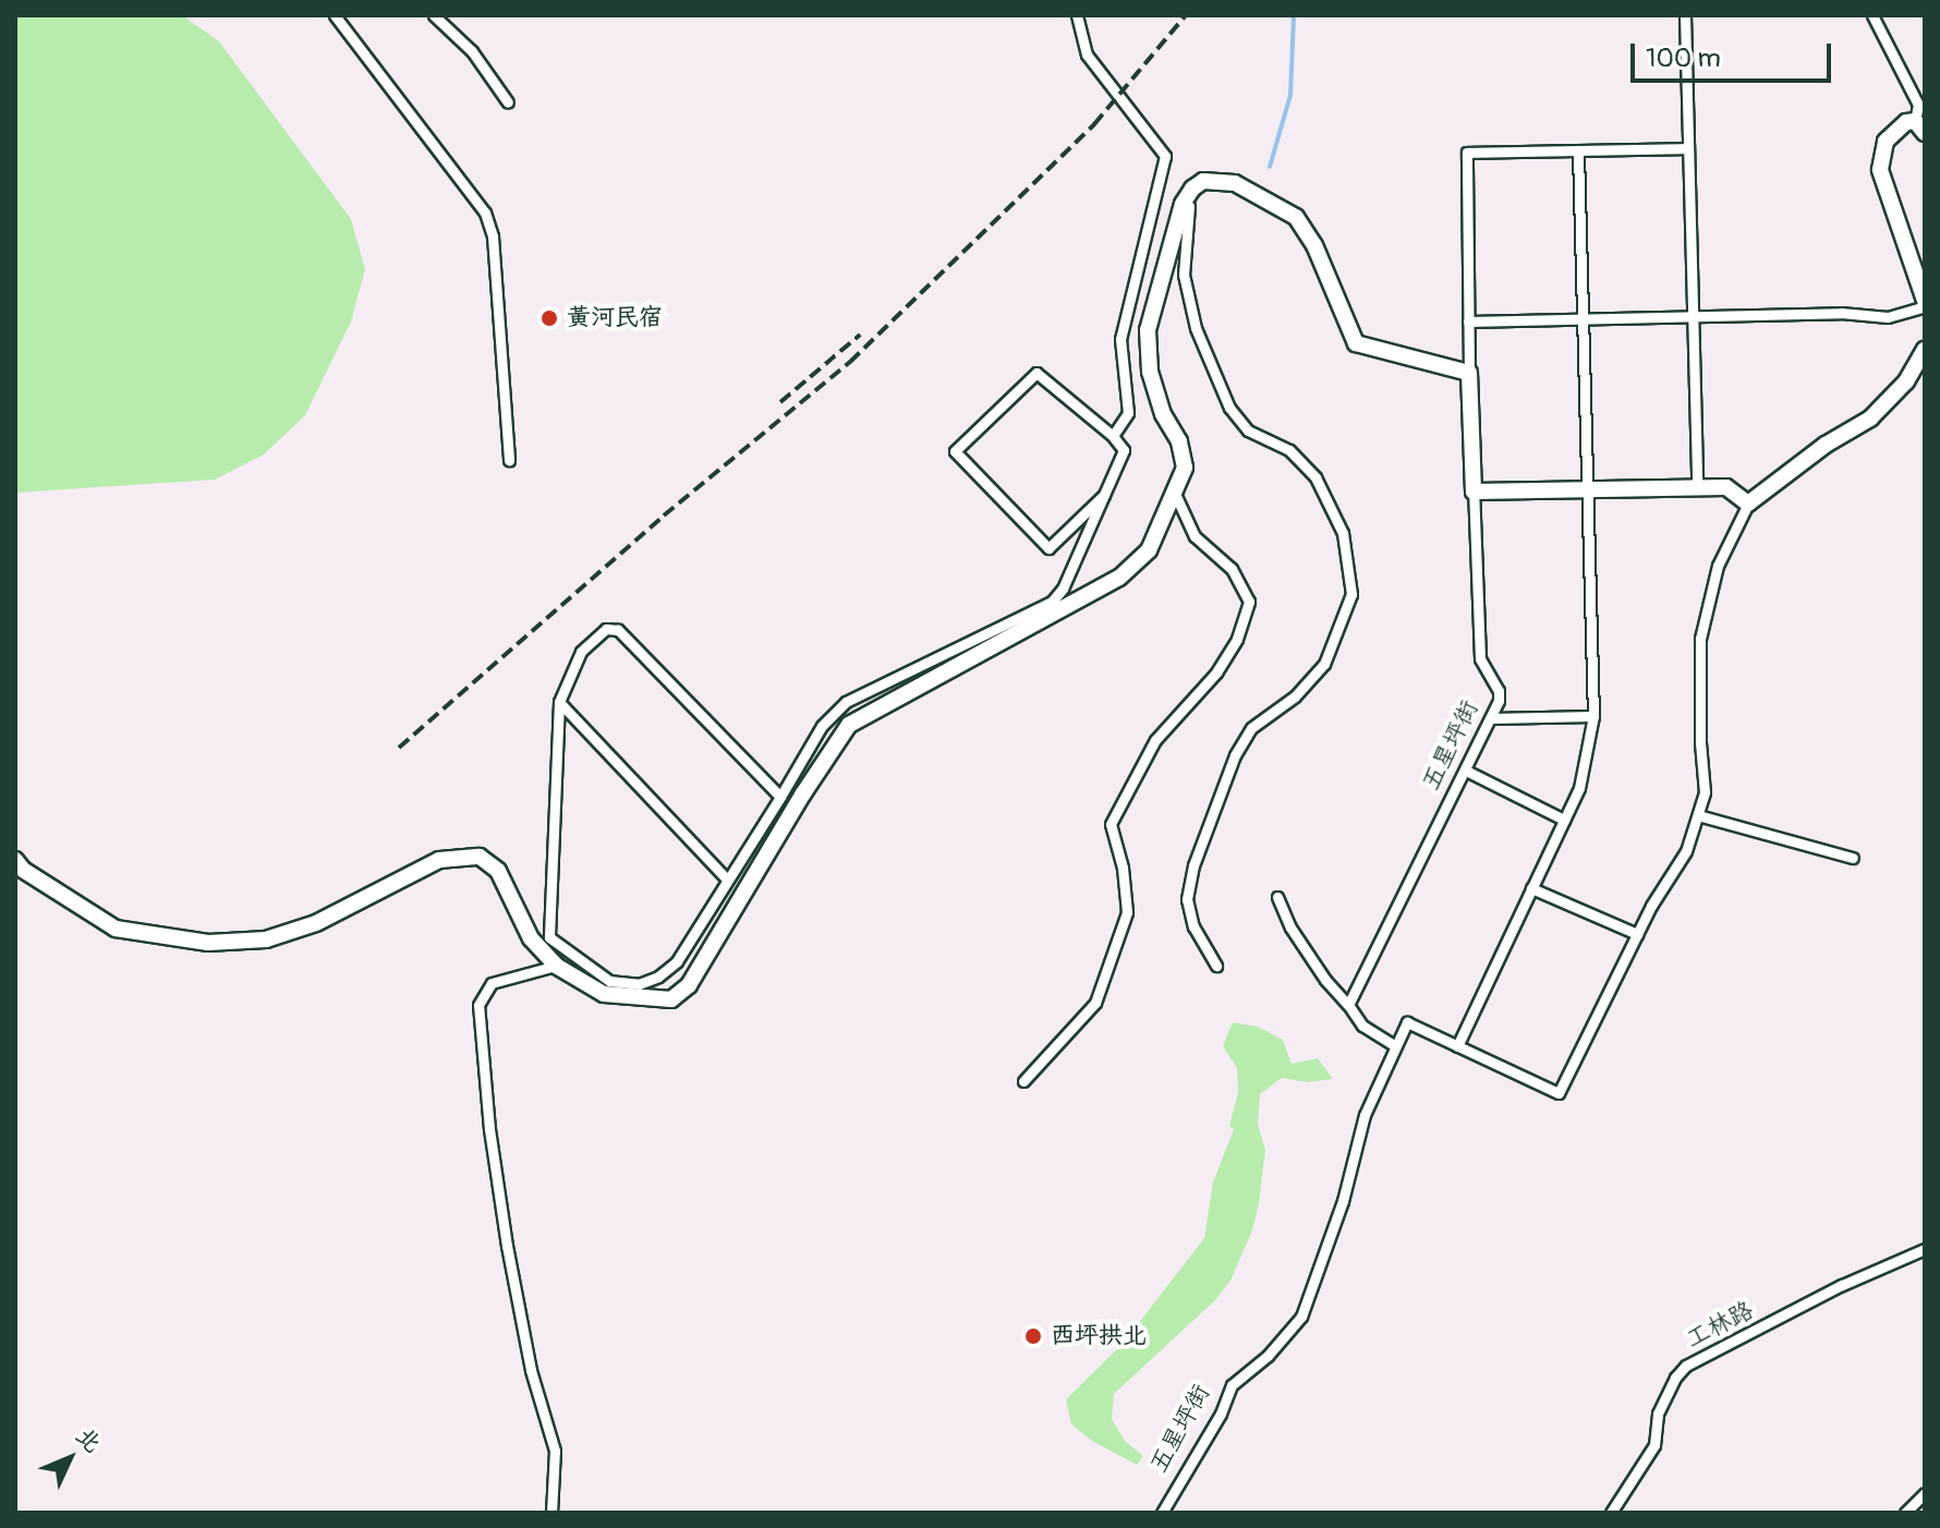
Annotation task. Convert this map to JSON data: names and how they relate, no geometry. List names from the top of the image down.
{
  "streets": {
    "street": ["五星坪街", "工林路"]
  },
  "places": ["黄河民宿", "西坪拱北"],
  "scale_bar": "100 m",
  "north": "top right"
}
